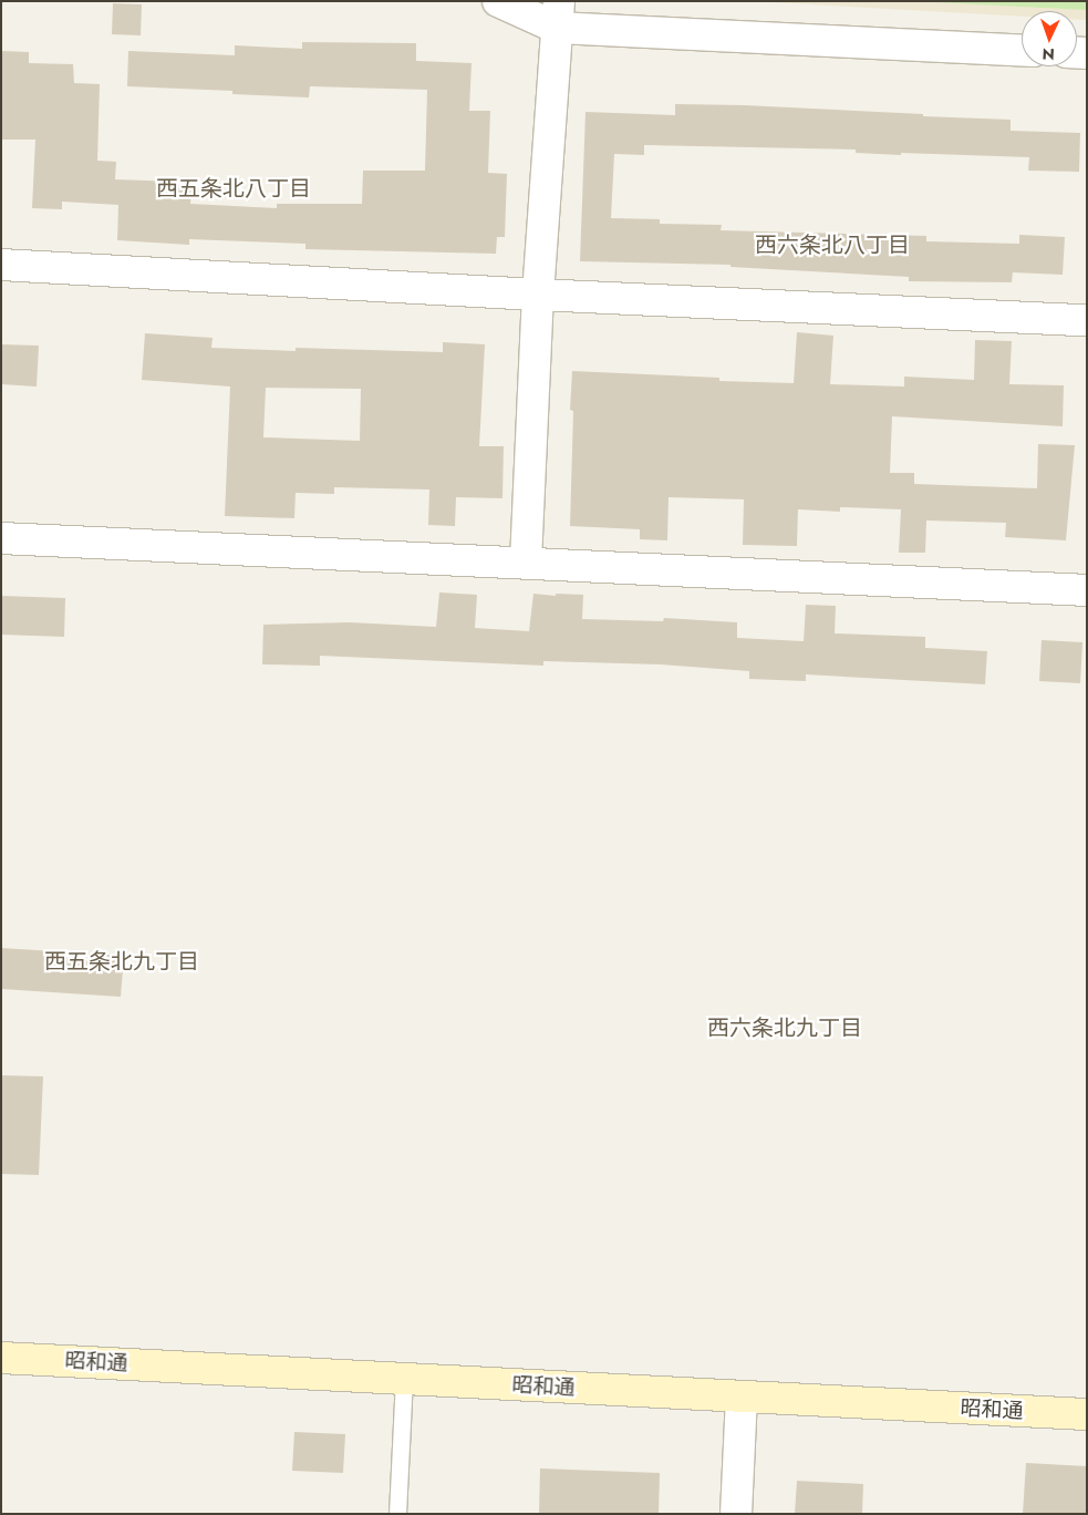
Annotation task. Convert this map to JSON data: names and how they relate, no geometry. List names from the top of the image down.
{
  "streets": {
    "street": ["昭和通"]
  },
  "districts": [
    "西五条北八丁目",
    "西六条北八丁目",
    "西五条北九丁目",
    "西六条北九丁目"
  ],
  "north": "bottom"
}
